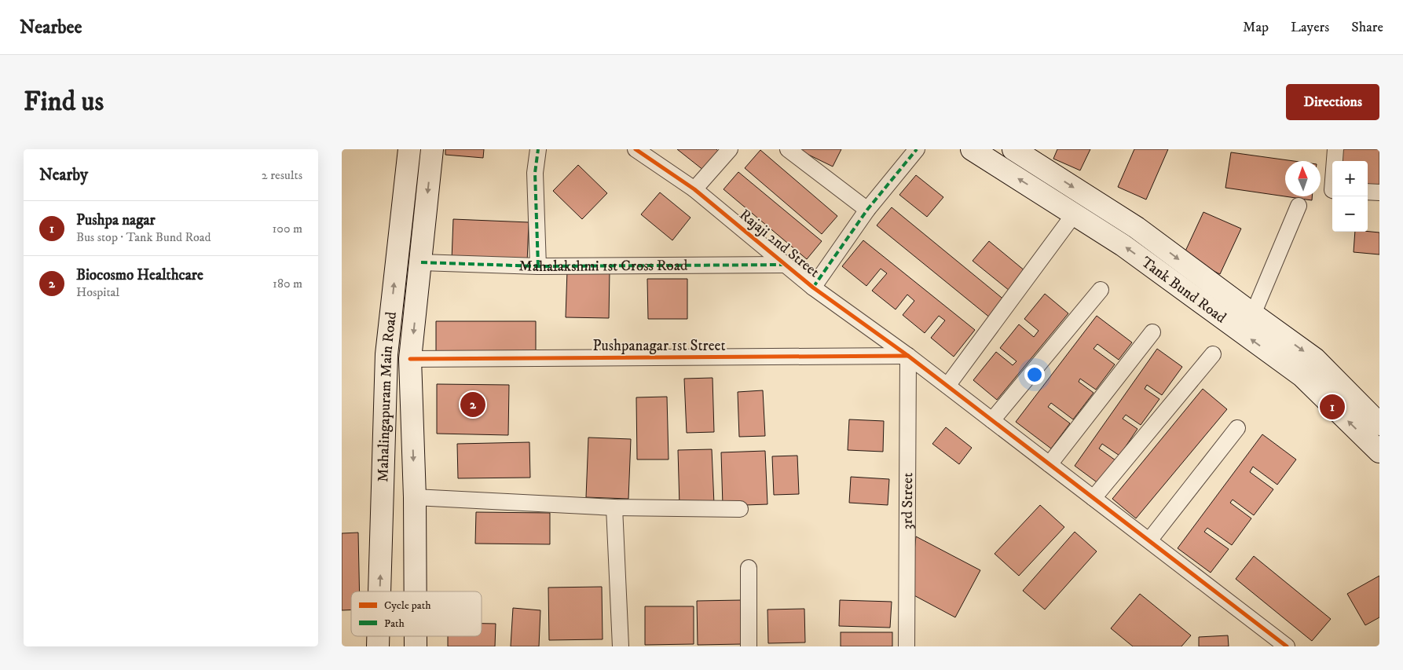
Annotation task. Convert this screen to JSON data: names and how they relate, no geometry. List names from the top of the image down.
{
  "streets": {
    "main road": ["Tank Bund Road", "Mahalingapuram Main Road"],
    "street": [
      "Rajaji 2nd Street",
      "Mahalakshmi 1st Cross Road",
      "Pushpanagar 1st Street",
      "3rd Street"
    ]
  },
  "crossings": [
    ["Rajaji 2nd Street", "Mahalakshmi 1st Cross Road"],
    ["Rajaji 2nd Street", "Pushpanagar 1st Street"],
    ["Rajaji 2nd Street", "3rd Street"],
    ["Mahalakshmi 1st Cross Road", "Mahalingapuram Main Road"],
    ["Pushpanagar 1st Street", "Mahalingapuram Main Road"],
    ["Pushpanagar 1st Street", "3rd Street"]
  ],
  "legend": ["Cycle path", "Path"],
  "north": "top",
  "page": {
    "header": "Nearbee",
    "nav": ["Map", "Layers", "Share"],
    "buttons": "Directions",
    "title": "Find us",
    "heading": ["Nearby", "2 results"],
    "map_buttons": ["+", "−"],
    "list": [
      {
        "mark": "1",
        "name": "Pushpa nagar",
        "note": "Bus stop · Tank Bund Road",
        "value": "100 m"
      },
      {
        "mark": "2",
        "name": "Biocosmo Healthcare",
        "note": "Hospital",
        "value": "180 m"
      }
    ],
    "pins": ["2", "1"]
  }
}
